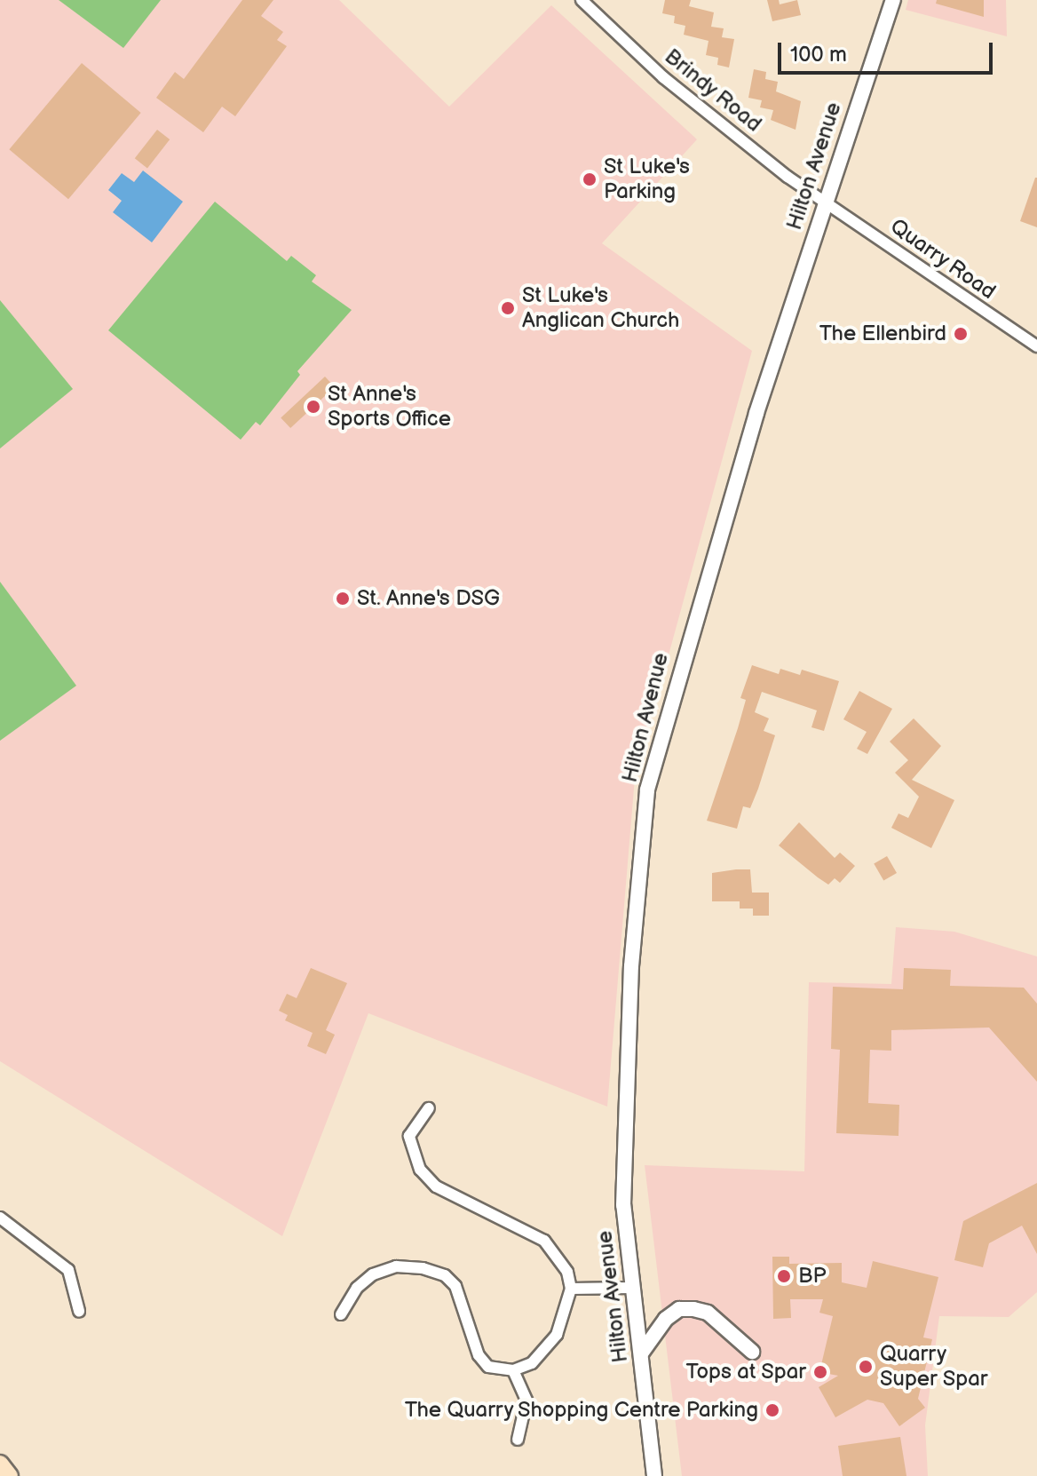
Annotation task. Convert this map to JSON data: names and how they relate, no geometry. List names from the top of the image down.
{
  "streets": {
    "street": ["Brindy Road", "Hilton Avenue", "Quarry Road"]
  },
  "crossings": [
    ["Brindy Road", "Hilton Avenue"],
    ["Brindy Road", "Quarry Road"],
    ["Hilton Avenue", "Quarry Road"]
  ],
  "places": [
    "St Luke's Parking",
    "St Luke's Anglican Church",
    "The Ellenbird",
    "St Anne's Sports Office",
    "St. Anne's DSG",
    "BP",
    "Quarry Super Spar",
    "Tops at Spar",
    "The Quarry Shopping Centre Parking"
  ],
  "scale_bar": "100 m"
}
